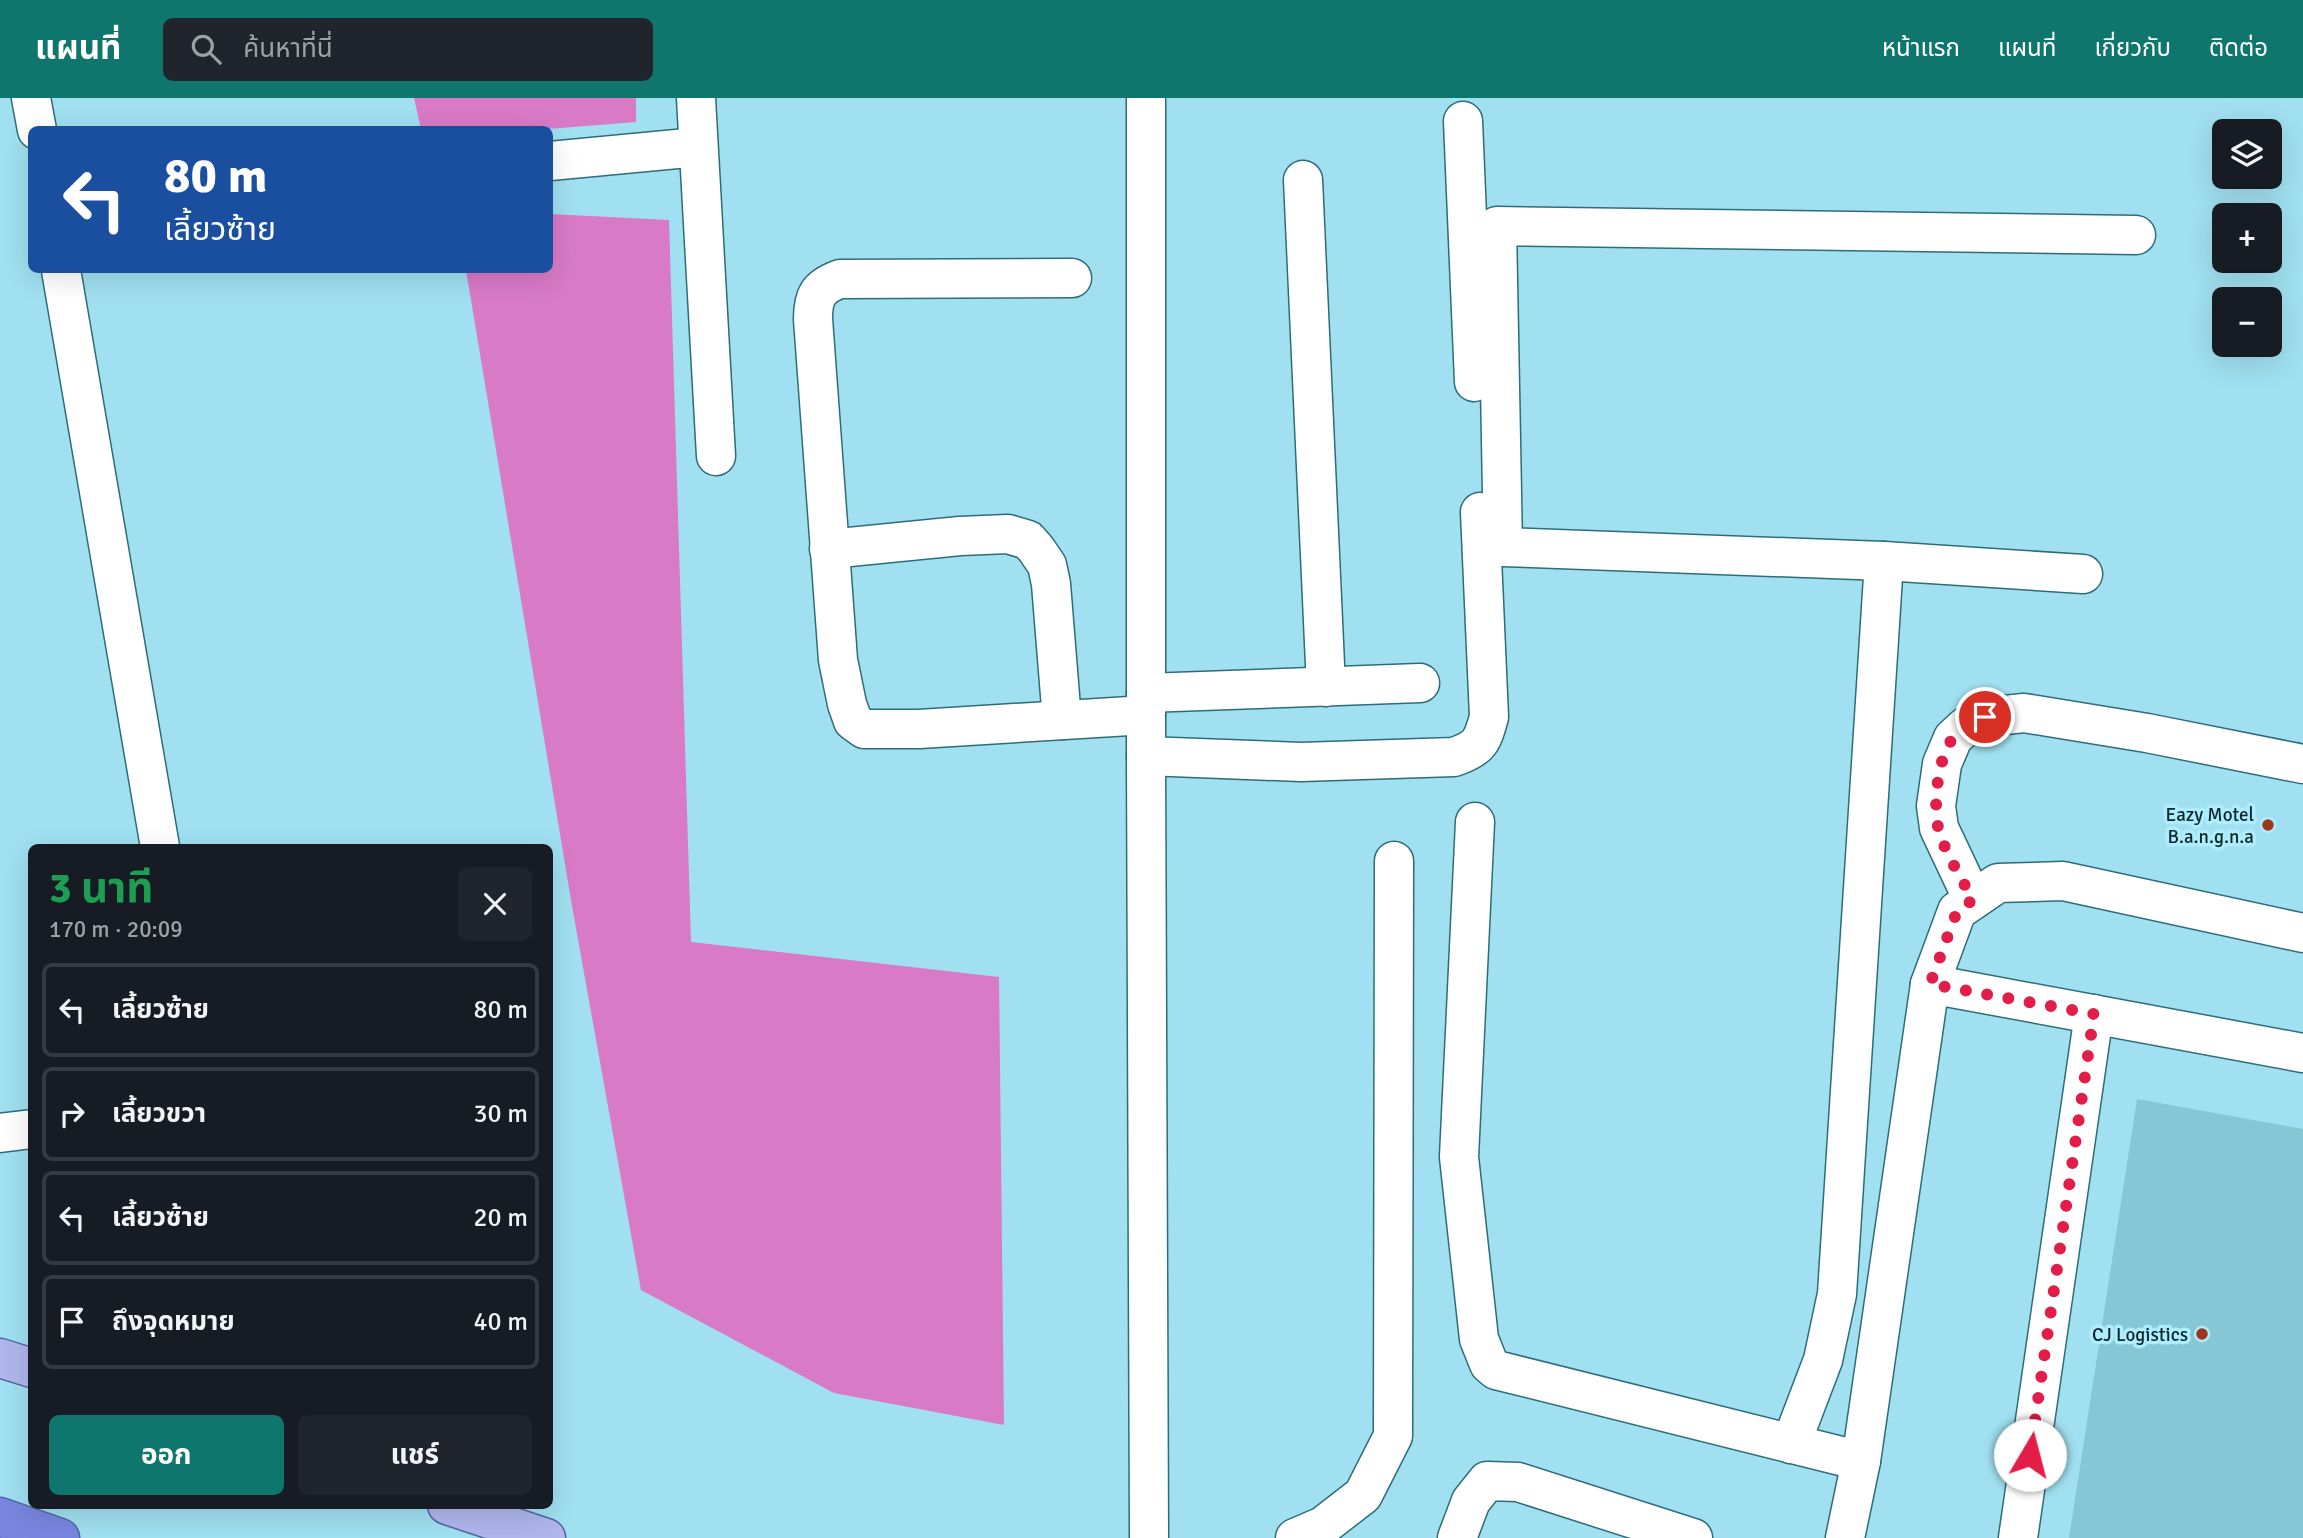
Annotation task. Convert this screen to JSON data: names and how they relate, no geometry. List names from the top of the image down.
{
  "places": ["Eazy Motel B.a.n.g.n.a", "CJ Logistics"],
  "page": {
    "header": "แผนที่",
    "search": "ค้นหาที่นี่",
    "nav": [
      "หน้าแรก",
      "แผนที่",
      "เกี่ยวกับ",
      "ติดต่อ"
    ],
    "map_buttons": ["+", "−"],
    "turn": ["80 m", "เลี้ยวซ้าย"],
    "heading": ["3 นาที", "170 m · 20:09"],
    "list": [
      {
        "name": "เลี้ยวซ้าย",
        "value": "80 m"
      },
      {
        "name": "เลี้ยวขวา",
        "value": "30 m"
      },
      {
        "name": "เลี้ยวซ้าย",
        "value": "20 m"
      },
      {
        "name": "ถึงจุดหมาย",
        "value": "40 m"
      }
    ],
    "buttons": ["ออก", "แชร์"]
  }
}
